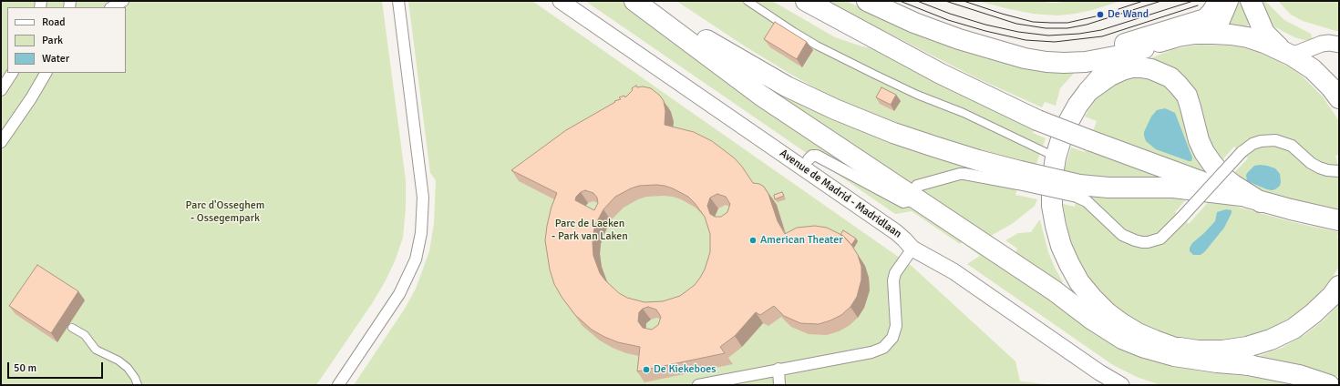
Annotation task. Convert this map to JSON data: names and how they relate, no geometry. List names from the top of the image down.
{
  "streets": {
    "street": ["Avenue de Madrid - Madridlaan"]
  },
  "parks": ["Parc d'Osseghem - Ossegempark", "Parc de Laeken - Park van Laken"],
  "places": ["De Wand", "American Theater", "De Kiekeboes"],
  "legend": ["Road", "Park", "Water"],
  "scale_bar": "50 m"
}
